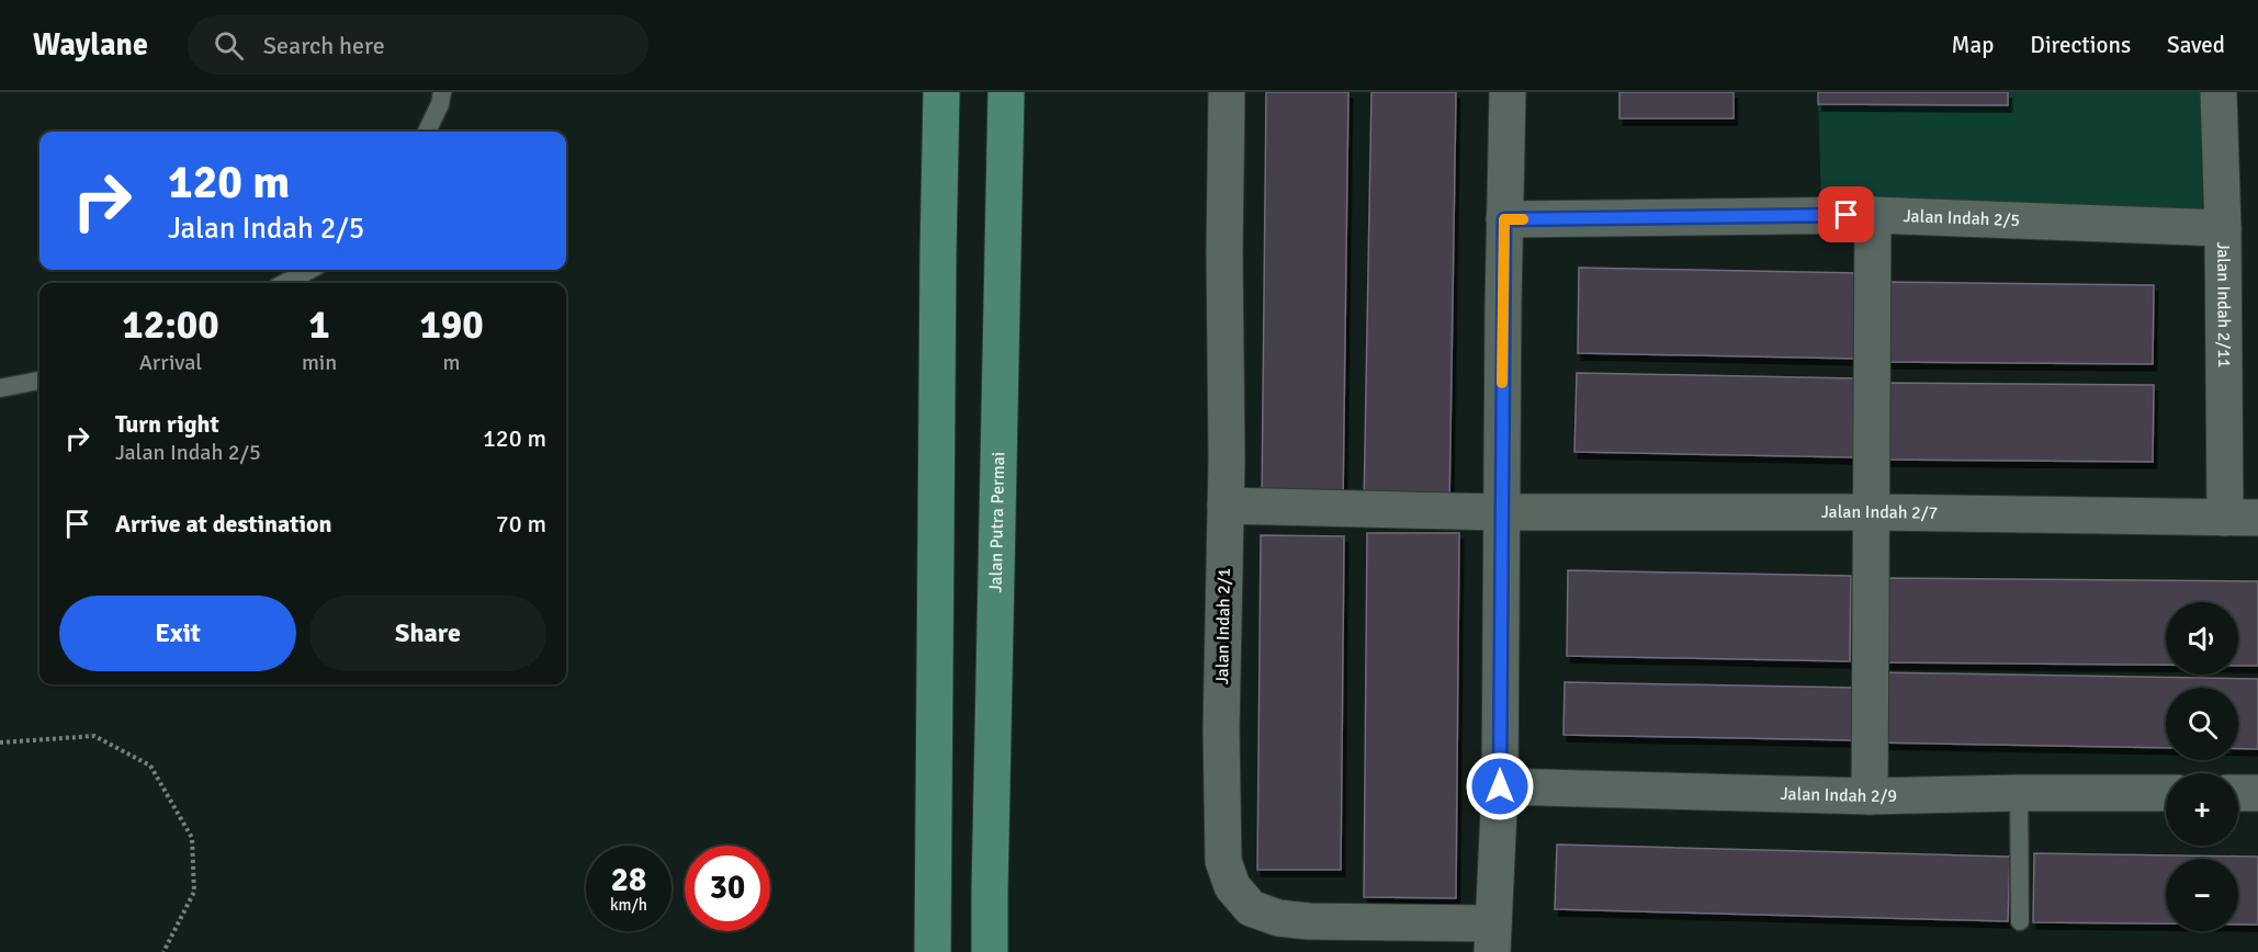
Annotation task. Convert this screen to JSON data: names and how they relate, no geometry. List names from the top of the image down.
{
  "streets": {
    "main road": ["Jalan Putra Permai"],
    "street": [
      "Jalan Indah 2/5",
      "Jalan Indah 2/11",
      "Jalan Indah 2/7",
      "Jalan Indah 2/1",
      "Jalan Indah 2/9"
    ]
  },
  "crossings": [
    ["Jalan Indah 2/5", "Jalan Indah 2/11"],
    ["Jalan Indah 2/11", "Jalan Indah 2/7"],
    ["Jalan Indah 2/7", "Jalan Indah 2/1"]
  ],
  "page": {
    "header": "Waylane",
    "search": "Search here",
    "nav": ["Map", "Directions", "Saved"],
    "turn": ["120 m", "Jalan Indah 2/5"],
    "eta": [
      "12:00",
      "Arrival",
      "1",
      "min",
      "190",
      "m"
    ],
    "list": [
      {
        "name": "Turn right",
        "note": "Jalan Indah 2/5",
        "value": "120 m"
      },
      {
        "name": "Arrive at destination",
        "value": "70 m"
      }
    ],
    "buttons": ["Exit", "Share"],
    "map_buttons": ["+", "−"],
    "speed": "28 km/h",
    "limit": "30"
  }
}
